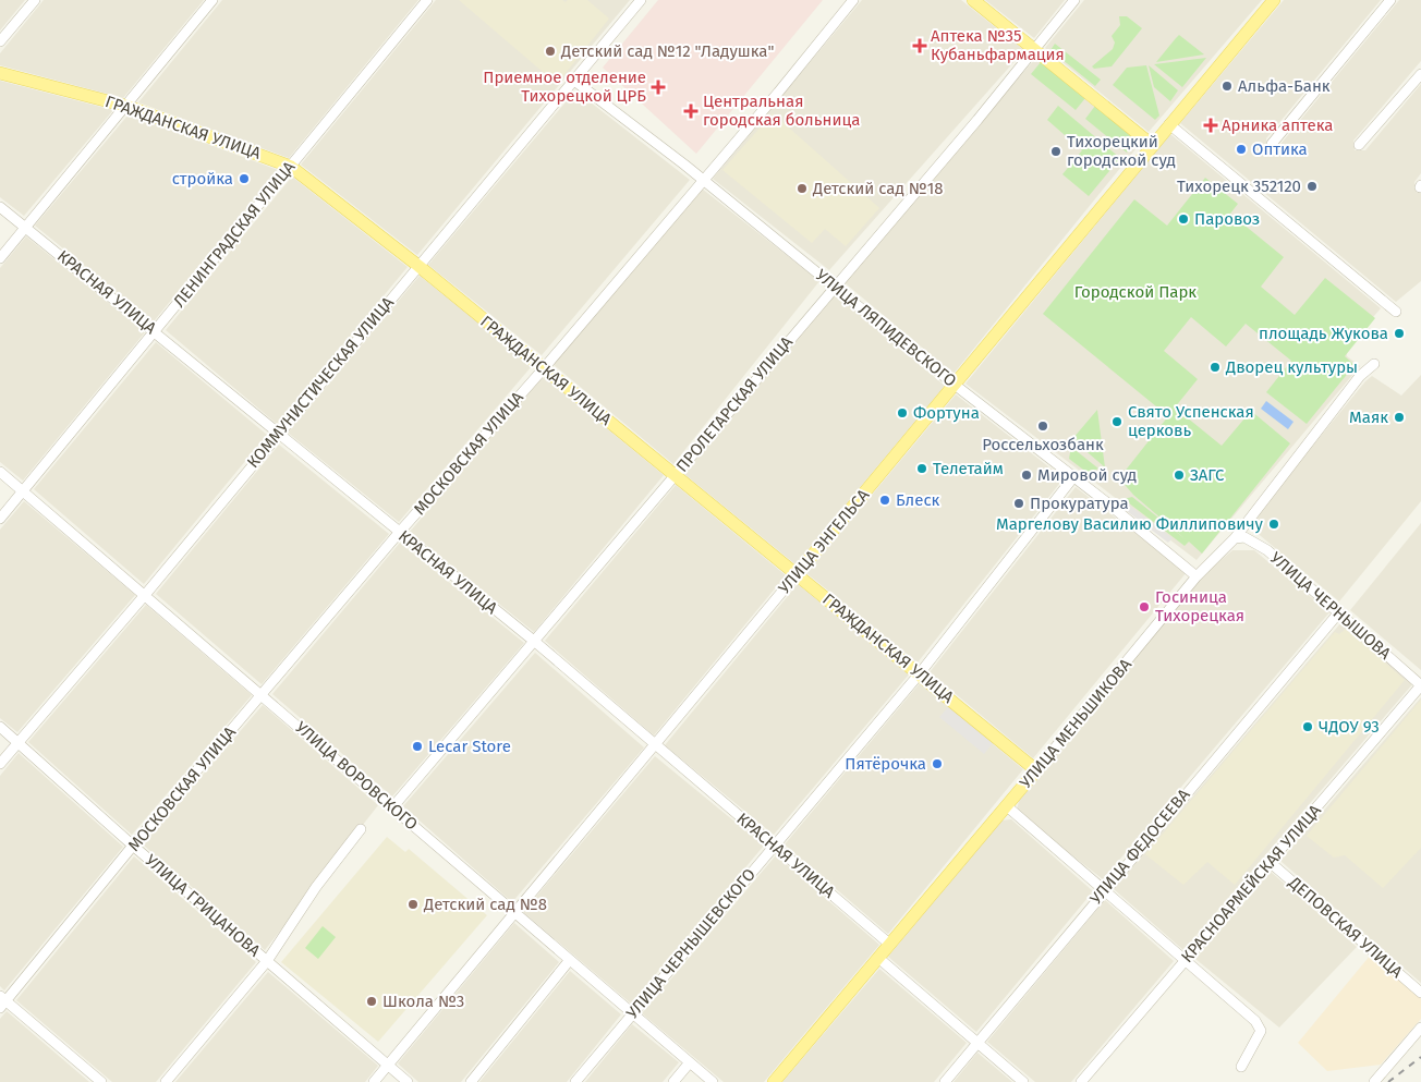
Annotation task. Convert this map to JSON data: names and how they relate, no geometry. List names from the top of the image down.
{
  "streets": {
    "main road": ["ГРАЖДАНСКАЯ УЛИЦА", "УЛИЦА ЭНГЕЛЬСА", "УЛИЦА МЕНЬШИКОВА"],
    "street": [
      "ЛЕНИНГРАДСКАЯ УЛИЦА",
      "КРАСНАЯ УЛИЦА",
      "УЛИЦА ЛЯПИДЕВСКОГО",
      "КОММУНИСТИЧЕСКАЯ УЛИЦА",
      "ПРОЛЕТАРСКАЯ УЛИЦА",
      "МОСКОВСКАЯ УЛИЦА",
      "УЛИЦА ЧЕРНЫШОВА",
      "УЛИЦА ВОРОВСКОГО",
      "УЛИЦА ФЕДОСЕЕВА",
      "КРАСНОАРМЕЙСКАЯ УЛИЦА",
      "УЛИЦА ГРИЦАНОВА",
      "ДЕПОВСКАЯ УЛИЦА",
      "УЛИЦА ЧЕРНЫШЕВСКОГО"
    ]
  },
  "crossings": [
    ["ГРАЖДАНСКАЯ УЛИЦА", "ЛЕНИНГРАДСКАЯ УЛИЦА"],
    ["ГРАЖДАНСКАЯ УЛИЦА", "КОММУНИСТИЧЕСКАЯ УЛИЦА"],
    ["ГРАЖДАНСКАЯ УЛИЦА", "ПРОЛЕТАРСКАЯ УЛИЦА"],
    ["ГРАЖДАНСКАЯ УЛИЦА", "МОСКОВСКАЯ УЛИЦА"],
    ["ГРАЖДАНСКАЯ УЛИЦА", "УЛИЦА ЭНГЕЛЬСА"],
    ["ГРАЖДАНСКАЯ УЛИЦА", "УЛИЦА МЕНЬШИКОВА"],
    ["ГРАЖДАНСКАЯ УЛИЦА", "УЛИЦА ЧЕРНЫШЕВСКОГО"],
    ["ЛЕНИНГРАДСКАЯ УЛИЦА", "КРАСНАЯ УЛИЦА"],
    ["ЛЕНИНГРАДСКАЯ УЛИЦА", "УЛИЦА ВОРОВСКОГО"],
    ["КРАСНАЯ УЛИЦА", "КОММУНИСТИЧЕСКАЯ УЛИЦА"],
    ["КРАСНАЯ УЛИЦА", "ПРОЛЕТАРСКАЯ УЛИЦА"],
    ["КРАСНАЯ УЛИЦА", "МОСКОВСКАЯ УЛИЦА"],
    ["КРАСНАЯ УЛИЦА", "УЛИЦА ЭНГЕЛЬСА"],
    ["КРАСНАЯ УЛИЦА", "УЛИЦА МЕНЬШИКОВА"],
    ["КРАСНАЯ УЛИЦА", "УЛИЦА ЧЕРНЫШЕВСКОГО"],
    ["УЛИЦА ЛЯПИДЕВСКОГО", "КОММУНИСТИЧЕСКАЯ УЛИЦА"],
    ["УЛИЦА ЛЯПИДЕВСКОГО", "ПРОЛЕТАРСКАЯ УЛИЦА"],
    ["УЛИЦА ЛЯПИДЕВСКОГО", "МОСКОВСКАЯ УЛИЦА"],
    ["УЛИЦА ЛЯПИДЕВСКОГО", "УЛИЦА ЭНГЕЛЬСА"],
    ["УЛИЦА ЛЯПИДЕВСКОГО", "УЛИЦА МЕНЬШИКОВА"],
    ["УЛИЦА ЛЯПИДЕВСКОГО", "УЛИЦА ЧЕРНЫШЕВСКОГО"],
    ["КОММУНИСТИЧЕСКАЯ УЛИЦА", "УЛИЦА ВОРОВСКОГО"],
    ["КОММУНИСТИЧЕСКАЯ УЛИЦА", "УЛИЦА ГРИЦАНОВА"],
    ["ПРОЛЕТАРСКАЯ УЛИЦА", "УЛИЦА ВОРОВСКОГО"],
    ["МОСКОВСКАЯ УЛИЦА", "УЛИЦА ВОРОВСКОГО"],
    ["МОСКОВСКАЯ УЛИЦА", "УЛИЦА ГРИЦАНОВА"],
    ["УЛИЦА ЭНГЕЛЬСА", "УЛИЦА ВОРОВСКОГО"],
    ["УЛИЦА ЭНГЕЛЬСА", "УЛИЦА ГРИЦАНОВА"],
    ["УЛИЦА ЧЕРНЫШОВА", "УЛИЦА МЕНЬШИКОВА"],
    ["УЛИЦА ЧЕРНЫШОВА", "УЛИЦА ФЕДОСЕЕВА"],
    ["УЛИЦА ЧЕРНЫШОВА", "КРАСНОАРМЕЙСКАЯ УЛИЦА"],
    ["УЛИЦА ВОРОВСКОГО", "УЛИЦА ЧЕРНЫШЕВСКОГО"],
    ["КРАСНОАРМЕЙСКАЯ УЛИЦА", "ДЕПОВСКАЯ УЛИЦА"]
  ],
  "parks": ["Городской Парк"],
  "places": {
    "health": [
      "Аптека №35 Кубаньфармация",
      "Приемное отделение Тихорецкой ЦРБ",
      "Центральная городская больница",
      "Арника аптека"
    ],
    "other": [
      "Детский сад №12 \"Ладушка\"",
      "Альфа-Банк",
      "Оптика",
      "Тихорецкий городской суд",
      "стройка",
      "Тихорецк 352120",
      "Детский сад №18",
      "Паровоз",
      "площадь Жукова",
      "Дворец культуры",
      "Фортуна",
      "Маяк",
      "Свято Успенская церковь",
      "Россельхозбанк",
      "Телетайм",
      "Мировой суд",
      "ЗАГС",
      "Блеск",
      "Прокуратура",
      "Маргелову Василию Филлиповичу",
      "Госиница Тихорецкая",
      "ЧДОУ 93",
      "Lecar Store",
      "Пятёрочка",
      "Детский сад №8",
      "Школа №3"
    ]
  }
}
